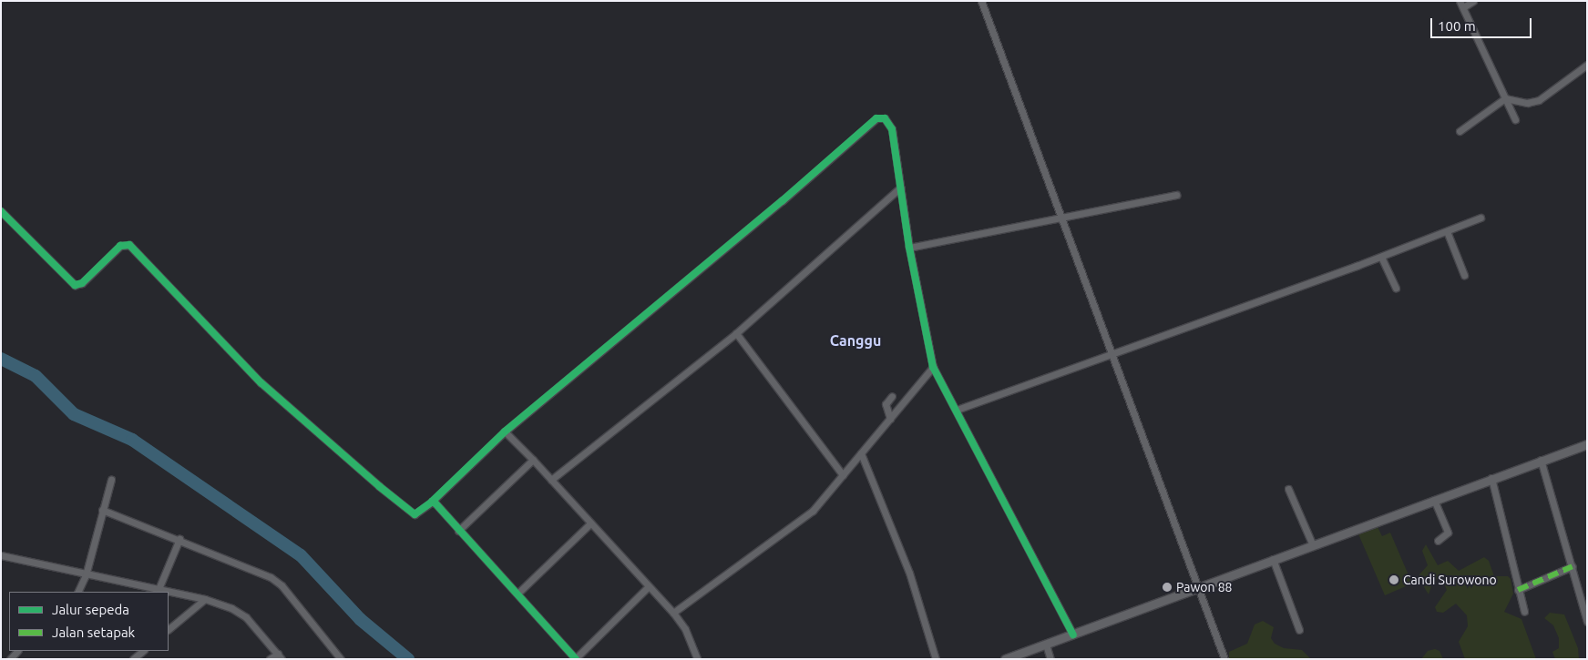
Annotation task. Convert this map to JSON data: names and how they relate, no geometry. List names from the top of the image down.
{
  "districts": ["Canggu"],
  "places": ["Candi Surowono", "Pawon 88"],
  "legend": ["Jalur sepeda", "Jalan setapak"],
  "scale_bar": "100 m"
}
